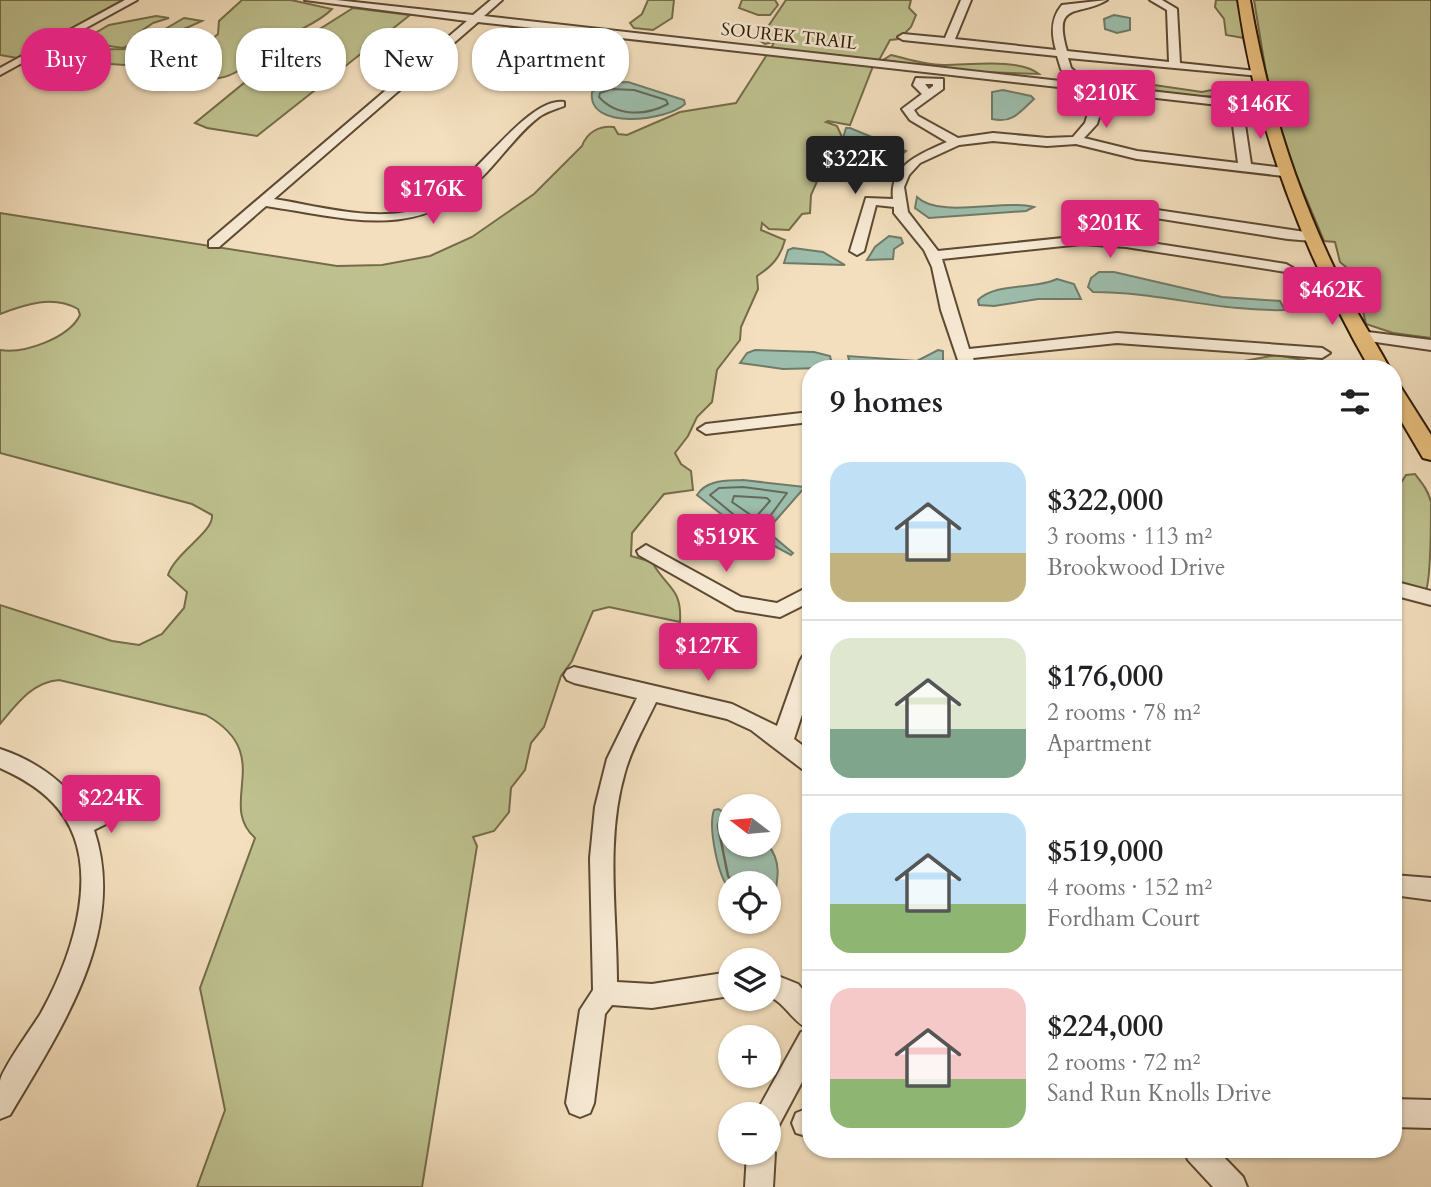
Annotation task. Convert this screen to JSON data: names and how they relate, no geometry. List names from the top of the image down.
{
  "streets": {
    "street": ["SOUREK TRAIL"]
  },
  "north": "left",
  "page": {
    "chip": [
      "Buy",
      "Rent",
      "Filters",
      "New",
      "Apartment"
    ],
    "price": [
      "$210K",
      "$146K",
      "$322K",
      "$176K",
      "$201K",
      "$462K",
      "$519K",
      "$127K",
      "$224K"
    ],
    "heading": "9 homes",
    "list": [
      {
        "name": "$322,000",
        "note": "3 rooms · 113 m² · Brookwood Drive"
      },
      {
        "name": "$176,000",
        "note": "2 rooms · 78 m² · Apartment"
      },
      {
        "name": "$519,000",
        "note": "4 rooms · 152 m² · Fordham Court"
      },
      {
        "name": "$224,000",
        "note": "2 rooms · 72 m² · Sand Run Knolls Drive"
      }
    ],
    "map_buttons": ["+", "−"]
  }
}
